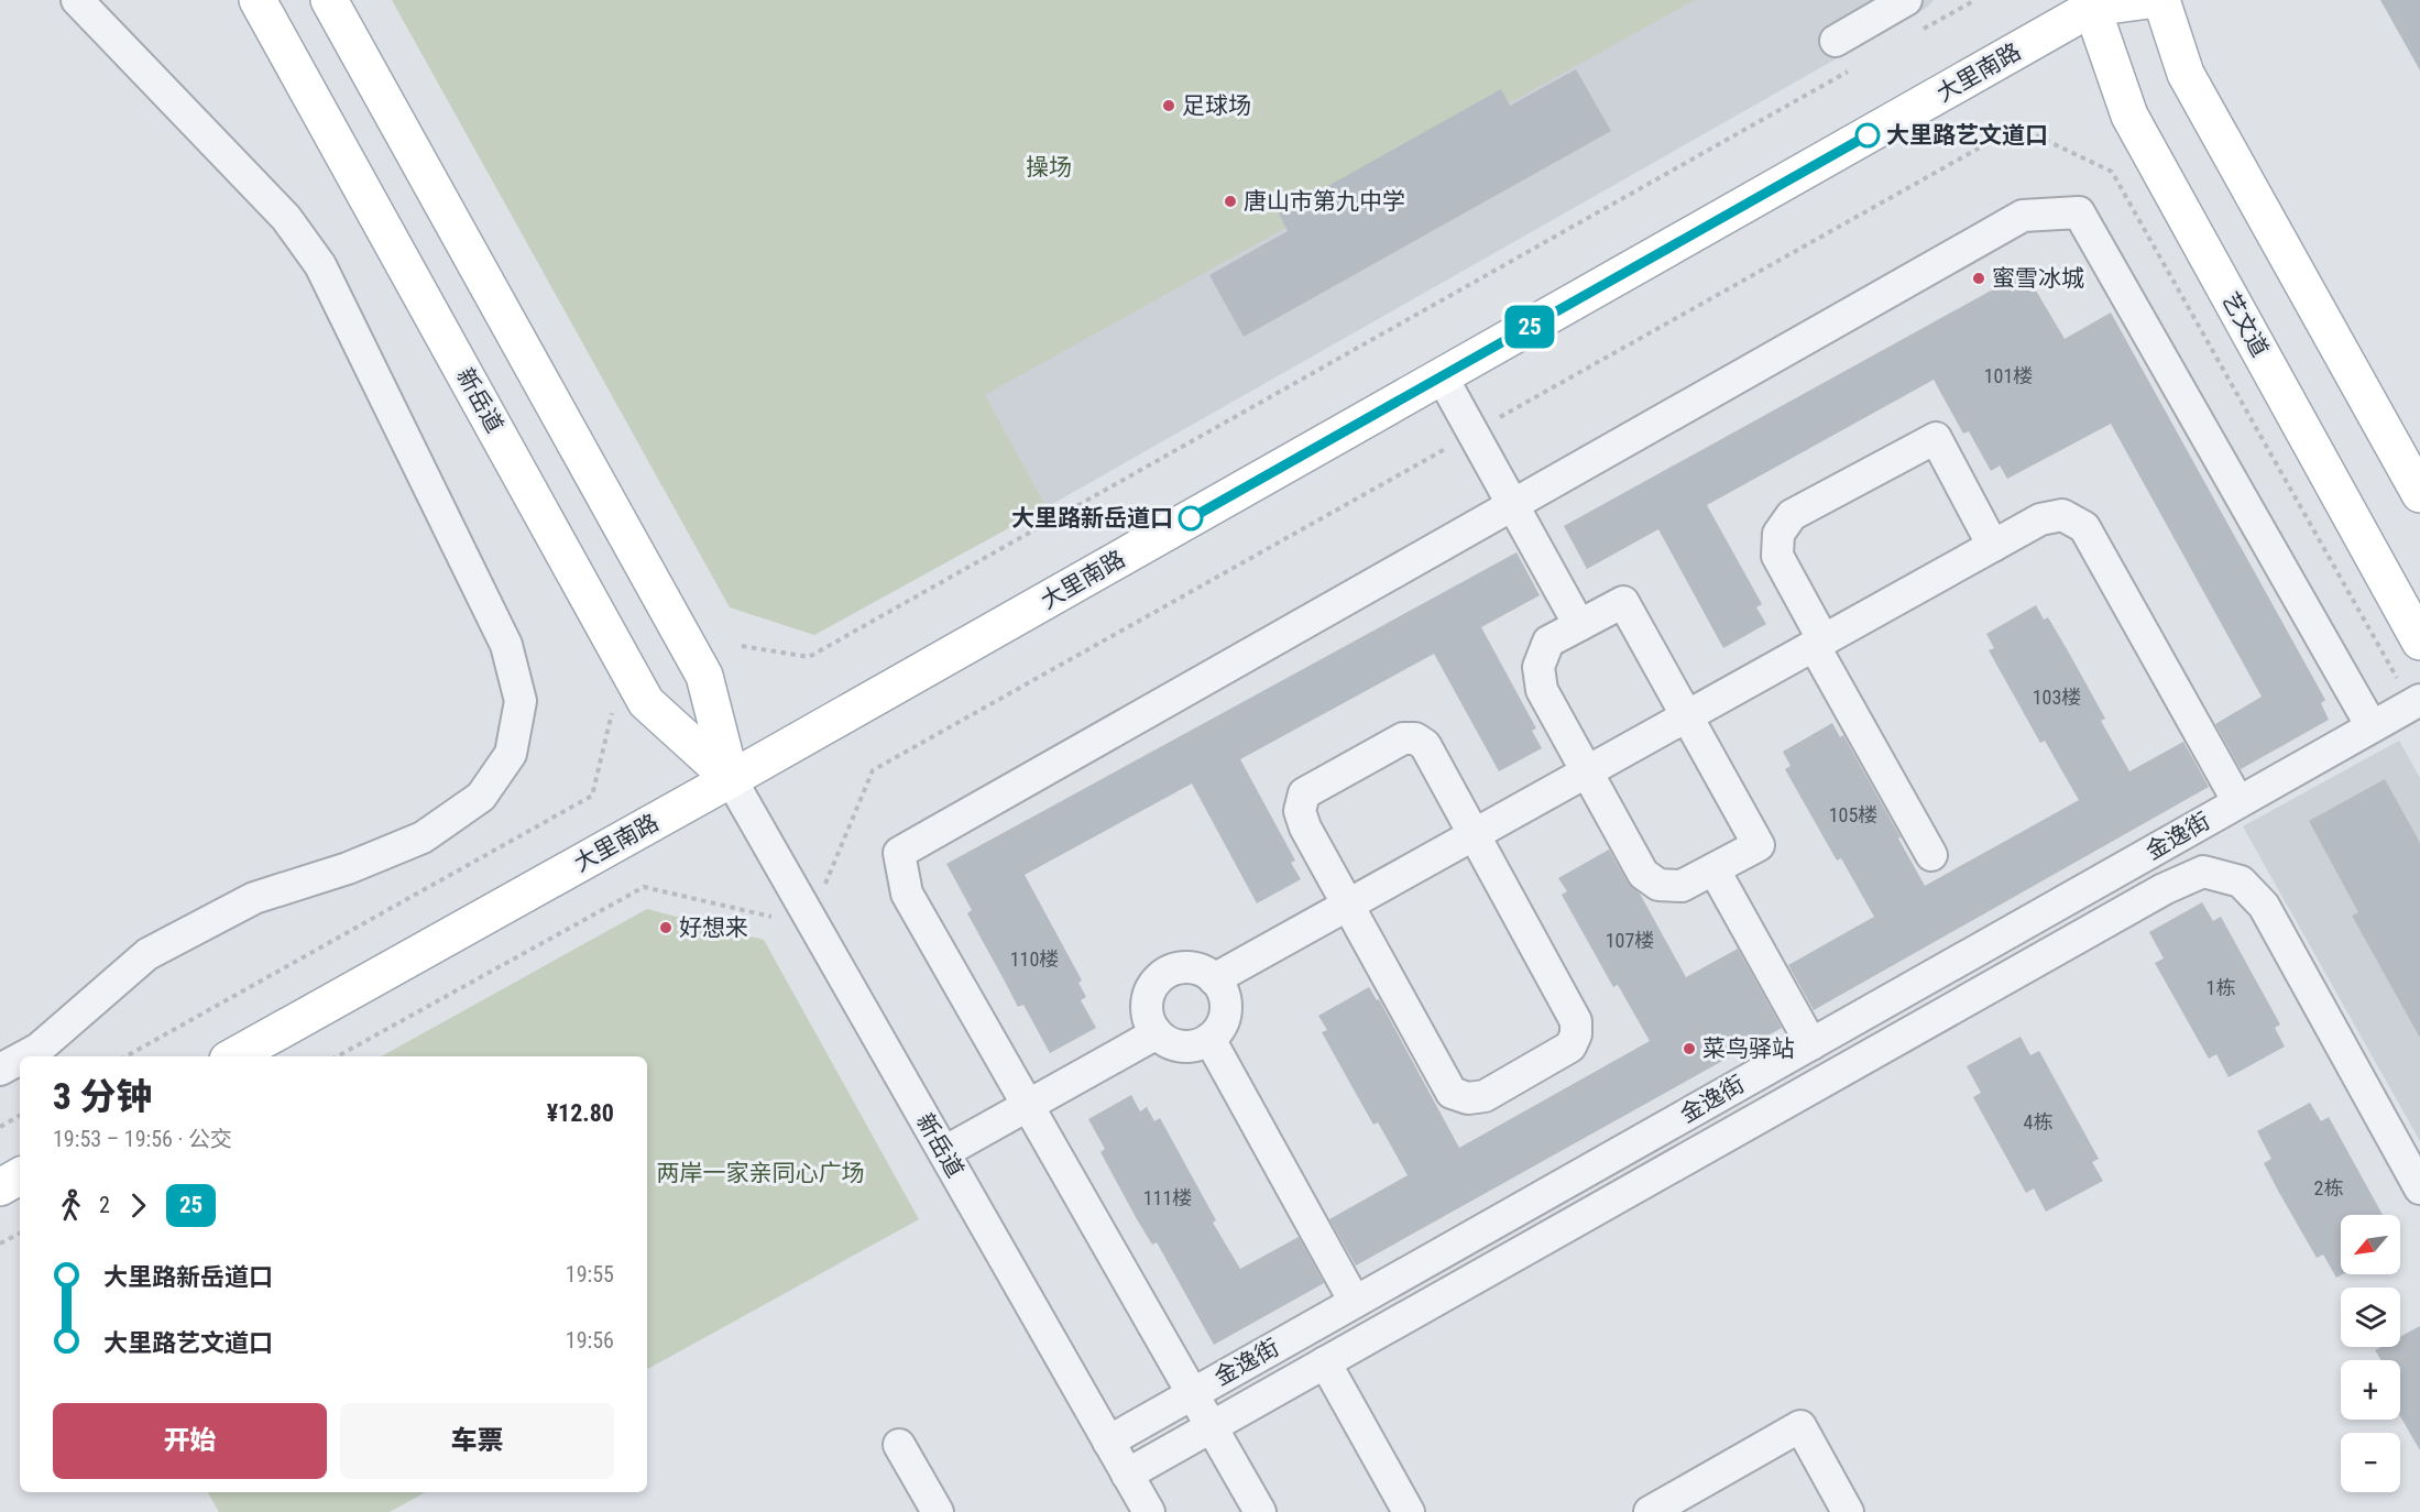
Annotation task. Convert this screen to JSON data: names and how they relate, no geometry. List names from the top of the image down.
{
  "streets": {
    "main road": ["大里南路", "艺文道", "新岳道"],
    "street": ["金逸街"]
  },
  "crossings": [
    ["大里南路", "艺文道"],
    ["大里南路", "新岳道"],
    ["新岳道", "金逸街"]
  ],
  "parks": ["操场", "两岸一家亲同心广场"],
  "places": [
    "足球场",
    "大里路艺文道口",
    "唐山市第九中学",
    "蜜雪冰城",
    "大里路新岳道口",
    "好想来",
    "菜鸟驿站"
  ],
  "lines": ["bus line 25"],
  "house_numbers": [
    "101楼",
    "103楼",
    "105楼",
    "107楼",
    "110楼",
    "1栋",
    "4栋",
    "2栋",
    "111楼"
  ],
  "north": "bottom left",
  "page": {
    "on_map": "25",
    "heading": ["3 分钟", "19:53 – 19:56 · 公交", "¥12.80"],
    "legs": ["2", "25"],
    "map_buttons": ["+", "−"],
    "list": [
      {
        "name": "大里路新岳道口",
        "value": "19:55"
      },
      {
        "name": "大里路艺文道口",
        "value": "19:56"
      }
    ],
    "buttons": ["开始", "车票"]
  }
}
